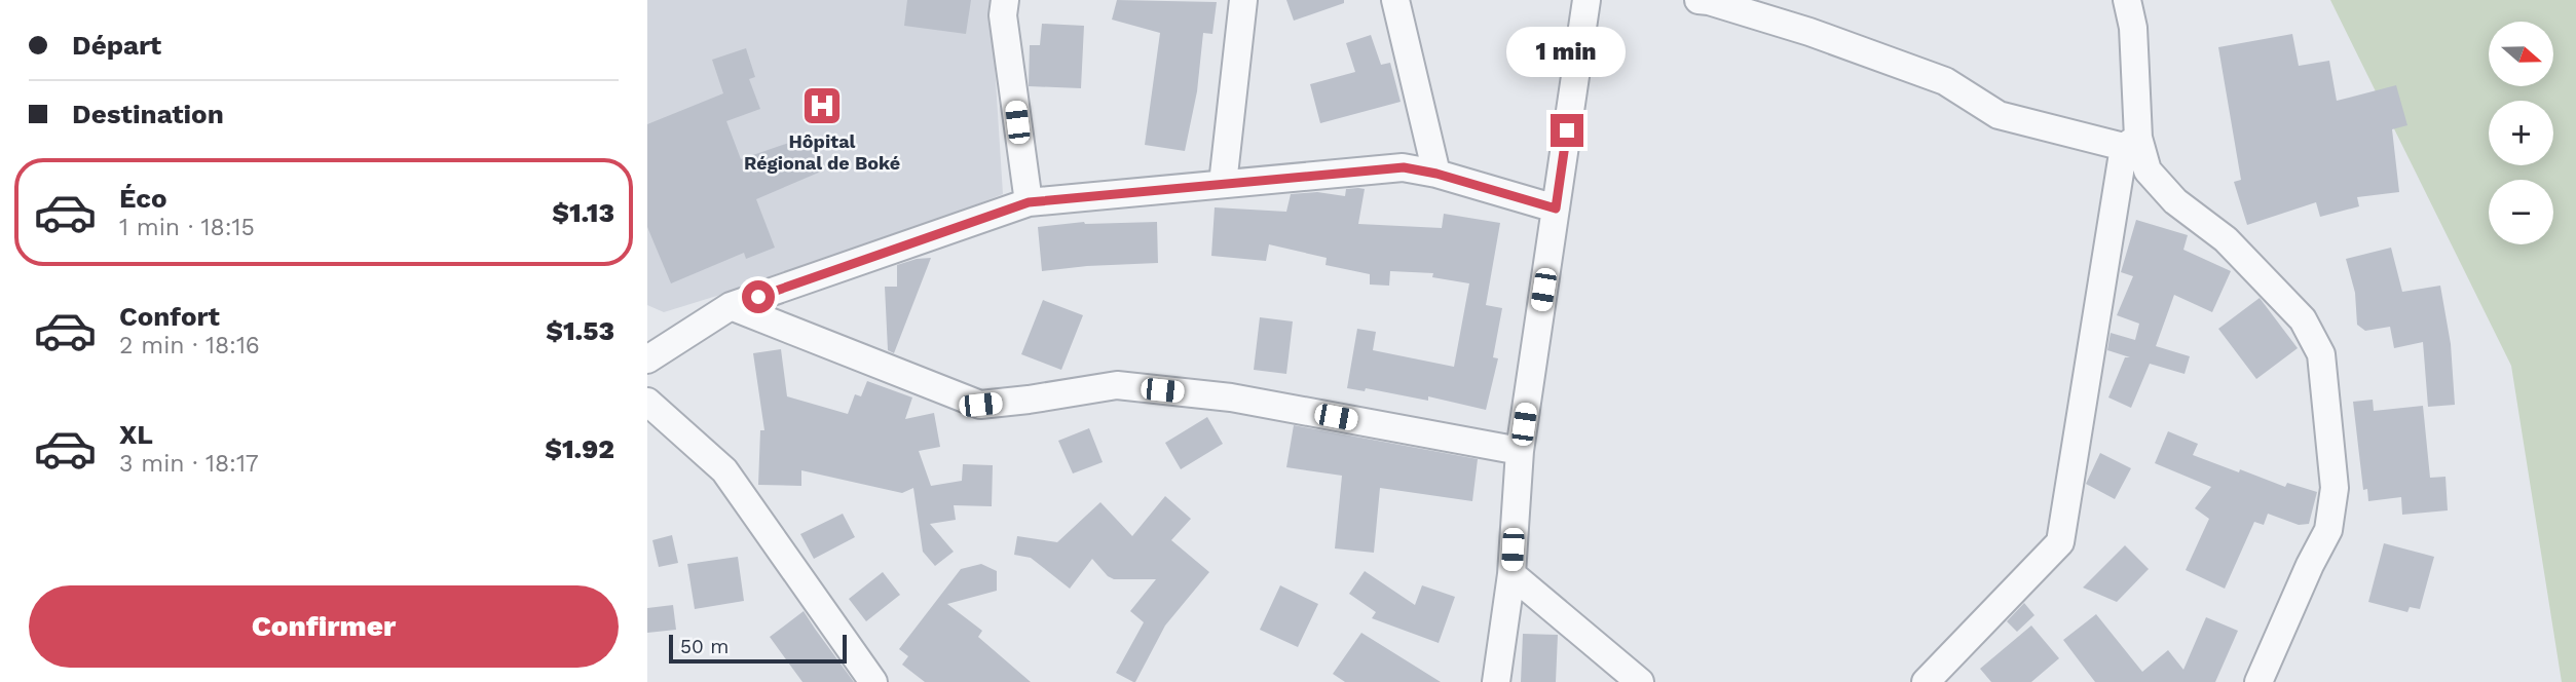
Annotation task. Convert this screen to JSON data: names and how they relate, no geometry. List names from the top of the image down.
{
  "places": {
    "hospital": ["Hôpital Régional de Boké"]
  },
  "scale_bar": "50 m",
  "north": "right",
  "page": {
    "banner": ["Départ", "Destination"],
    "map_buttons": ["+", "−"],
    "bubble": "1 min",
    "list": [
      {
        "name": "Éco",
        "note": "1 min · 18:15",
        "value": "$1.13"
      },
      {
        "name": "Confort",
        "note": "2 min · 18:16",
        "value": "$1.53"
      },
      {
        "name": "XL",
        "note": "3 min · 18:17",
        "value": "$1.92"
      }
    ],
    "buttons": "Confirmer",
    "scale": "50 m"
  }
}
